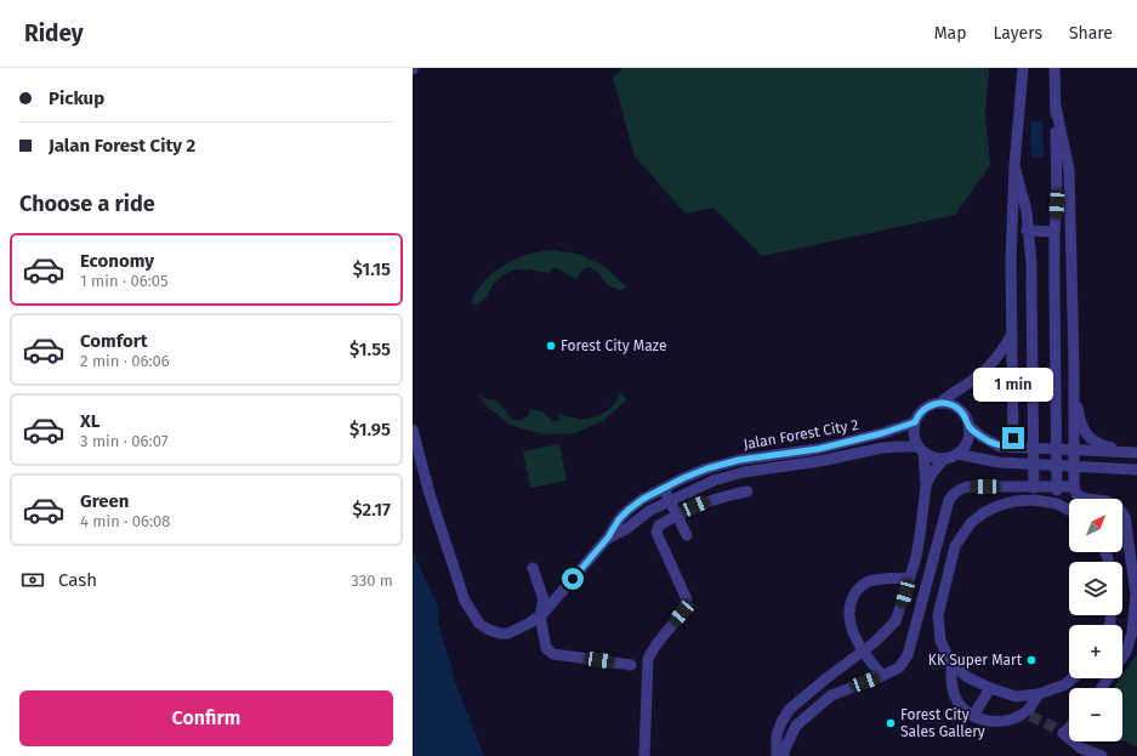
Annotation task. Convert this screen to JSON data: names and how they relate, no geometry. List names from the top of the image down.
{
  "streets": {
    "street": ["Jalan Forest City 2"]
  },
  "places": ["Forest City Maze", "KK Super Mart", "Forest City Sales Gallery"],
  "north": "top right",
  "page": {
    "header": "Ridey",
    "nav": ["Map", "Layers", "Share"],
    "banner": ["Pickup", "Jalan Forest City 2"],
    "heading": "Choose a ride",
    "list": [
      {
        "name": "Economy",
        "note": "1 min · 06:05",
        "value": "$1.15"
      },
      {
        "name": "Comfort",
        "note": "2 min · 06:06",
        "value": "$1.55"
      },
      {
        "name": "XL",
        "note": "3 min · 06:07",
        "value": "$1.95"
      },
      {
        "name": "Green",
        "note": "4 min · 06:08",
        "value": "$2.17"
      }
    ],
    "bubble": "1 min",
    "map_buttons": ["+", "−"],
    "pay": ["Cash", "330 m"],
    "buttons": "Confirm"
  }
}
